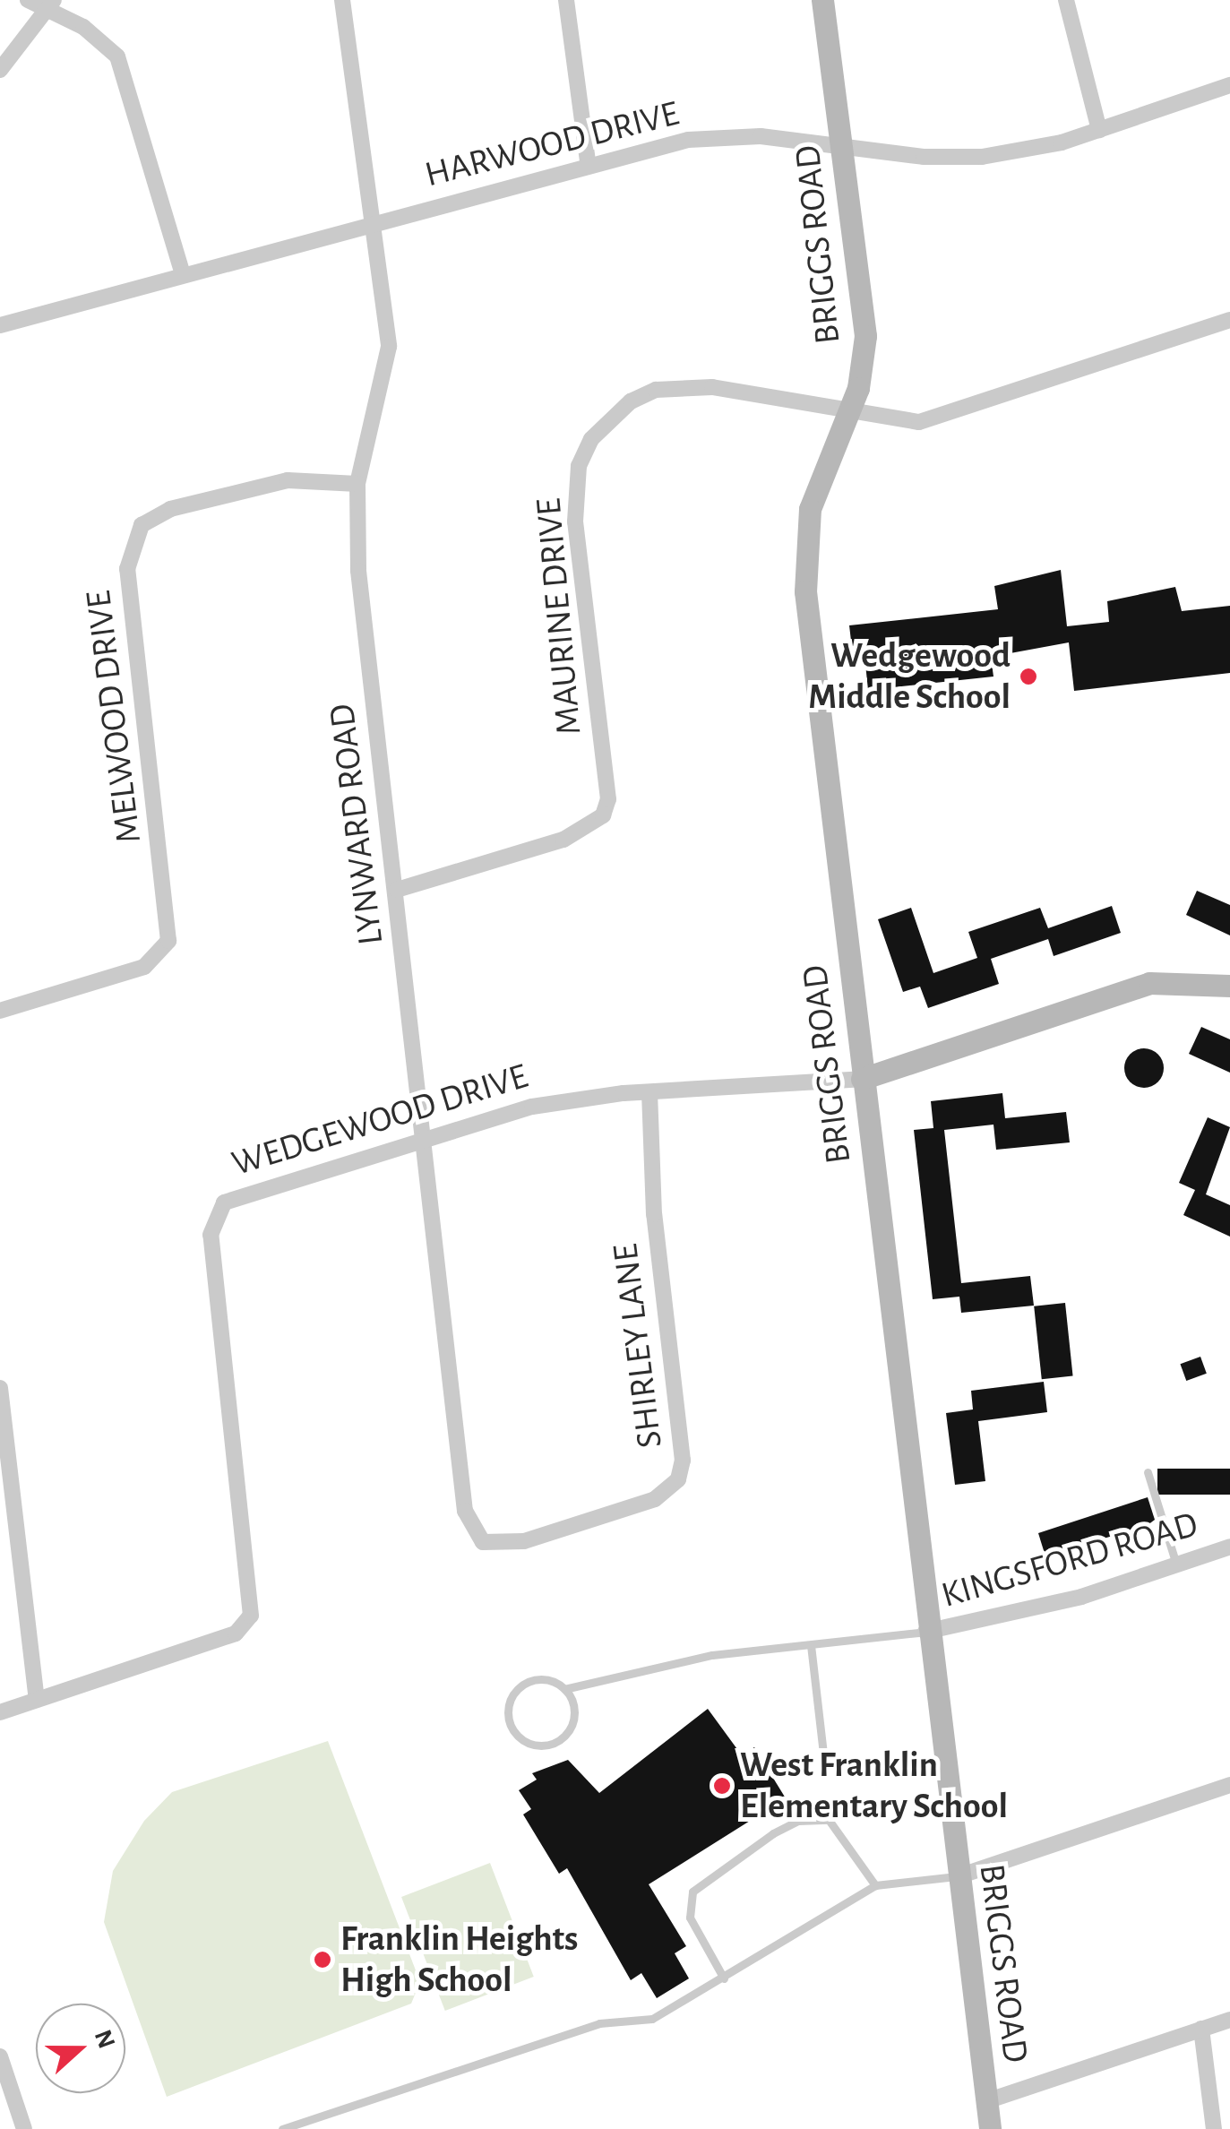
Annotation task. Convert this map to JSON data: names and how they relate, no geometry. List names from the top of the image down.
{
  "streets": {
    "street": [
      "HARWOOD DRIVE",
      "BRIGGS ROAD",
      "MAURINE DRIVE",
      "MELWOOD DRIVE",
      "LYNWARD ROAD",
      "WEDGEWOOD DRIVE",
      "SHIRLEY LANE",
      "KINGSFORD ROAD"
    ]
  },
  "crossings": [
    ["HARWOOD DRIVE", "BRIGGS ROAD"],
    ["HARWOOD DRIVE", "LYNWARD ROAD"],
    ["BRIGGS ROAD", "MAURINE DRIVE"],
    ["BRIGGS ROAD", "WEDGEWOOD DRIVE"],
    ["BRIGGS ROAD", "KINGSFORD ROAD"],
    ["MAURINE DRIVE", "LYNWARD ROAD"],
    ["MELWOOD DRIVE", "LYNWARD ROAD"],
    ["LYNWARD ROAD", "WEDGEWOOD DRIVE"],
    ["LYNWARD ROAD", "SHIRLEY LANE"],
    ["WEDGEWOOD DRIVE", "SHIRLEY LANE"]
  ],
  "places": ["Wedgewood Middle School", "West Franklin Elementary School", "Franklin Heights High School"],
  "north": "right"
}
